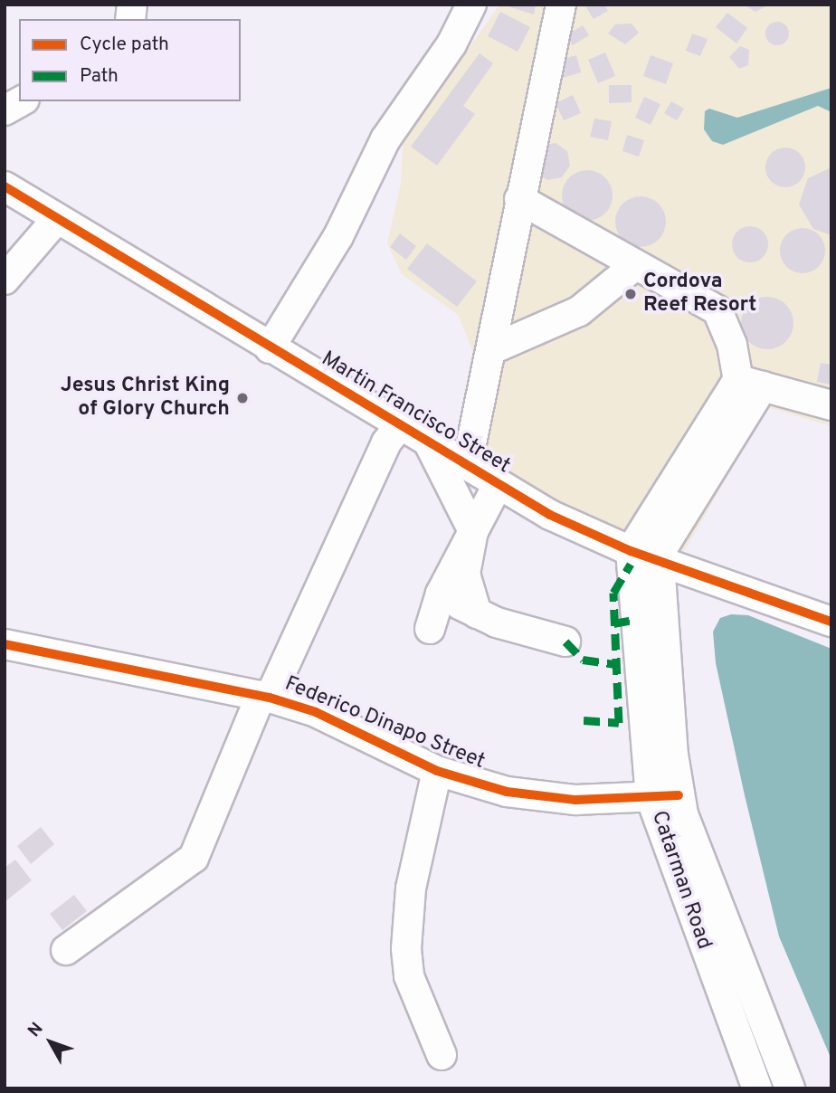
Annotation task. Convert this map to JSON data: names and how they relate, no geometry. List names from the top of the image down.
{
  "streets": {
    "street": ["Martin Francisco Street", "Federico Dinapo Street", "Catarman Road"]
  },
  "crossings": [
    ["Martin Francisco Street", "Catarman Road"],
    ["Federico Dinapo Street", "Catarman Road"]
  ],
  "places": ["Cordova Reef Resort", "Jesus Christ King of Glory Church"],
  "legend": ["Cycle path", "Path"],
  "north": "top left"
}
